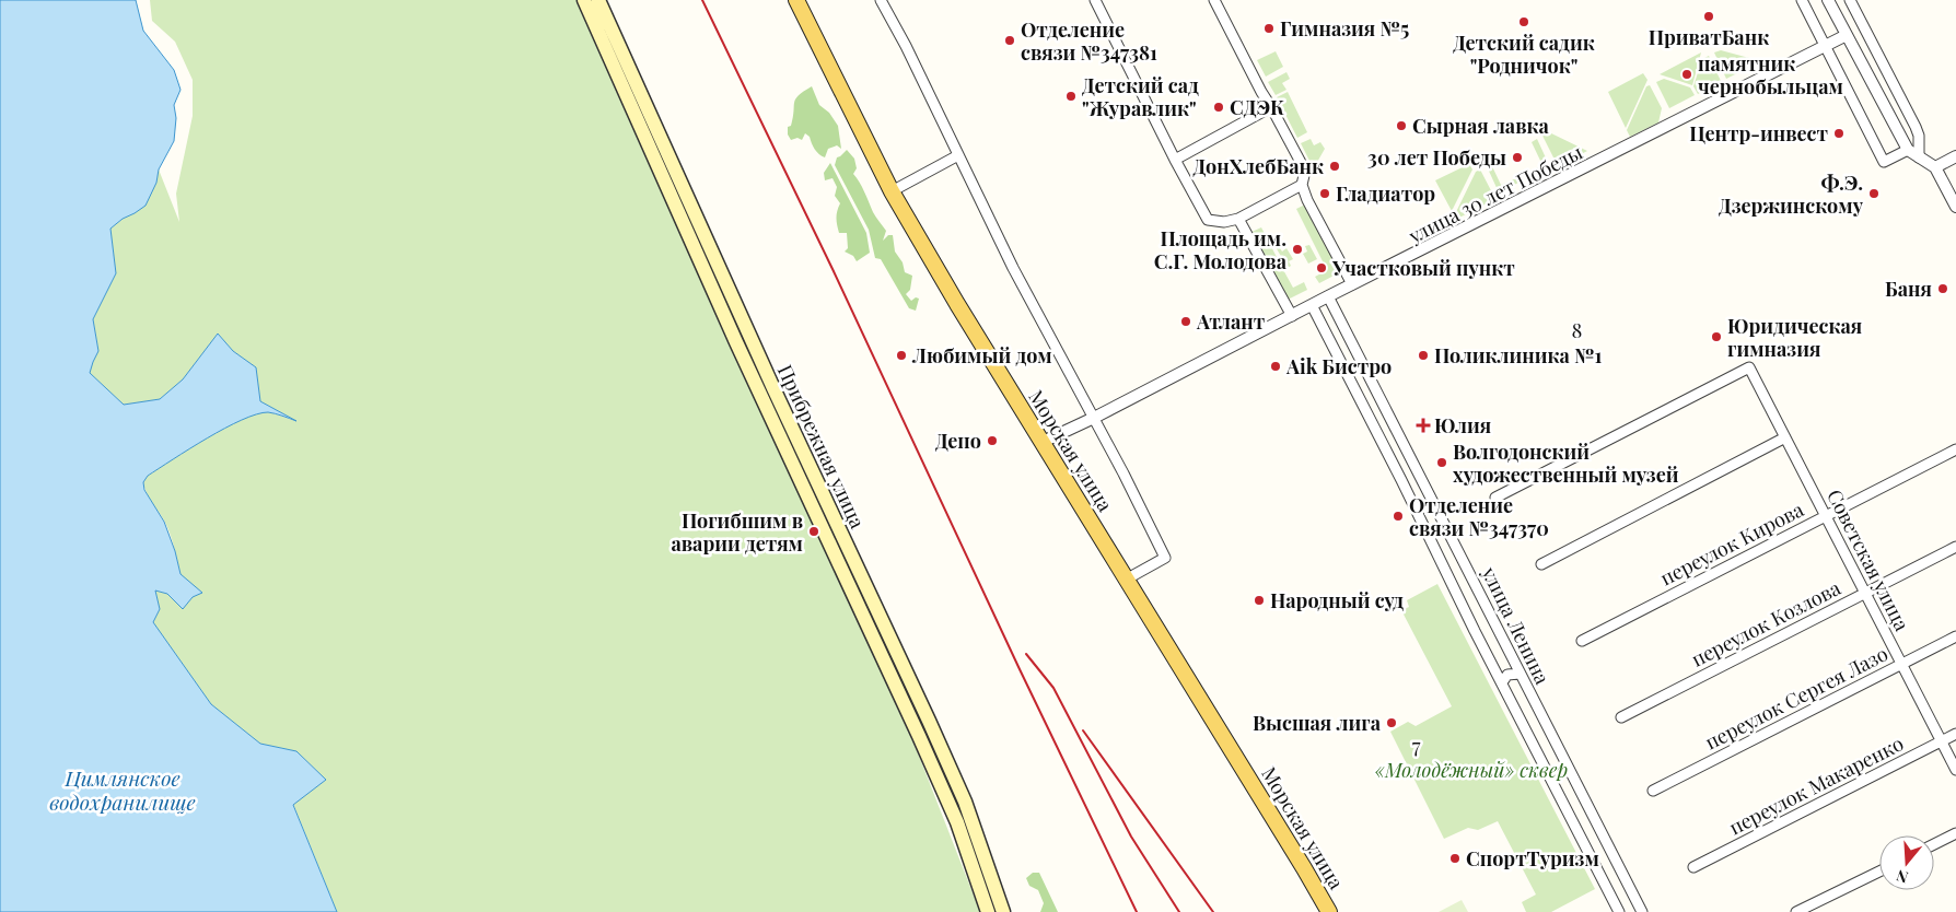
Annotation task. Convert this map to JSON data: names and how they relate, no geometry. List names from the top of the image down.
{
  "streets": {
    "main road": ["Прибрежная улица", "Морская улица"],
    "street": [
      "улица 30 лет Победы",
      "переулок Кирова",
      "Советская улица",
      "переулок Козлова",
      "улица Ленина",
      "переулок Сергея Лазо",
      "переулок Макаренко"
    ]
  },
  "crossings": [
    ["улица 30 лет Победы", "Морская улица"],
    ["улица 30 лет Победы", "улица Ленина"],
    ["переулок Кирова", "Советская улица"],
    ["Советская улица", "переулок Козлова"],
    ["Советская улица", "переулок Сергея Лазо"],
    ["Советская улица", "переулок Макаренко"]
  ],
  "districts": ["8", "7"],
  "water": ["Цимлянское водохранилище"],
  "parks": ["«Молодёжный» сквер"],
  "places": {
    "other": [
      "ПриватБанк",
      "Детский садик \"Родничок\"",
      "Гимназия №5",
      "Отделение связи №347381",
      "памятник чернобыльцам",
      "Детский сад \"Журавлик\"",
      "СДЭК",
      "Сырная лавка",
      "Центр-инвест",
      "30 лет Победы",
      "ДонХлебБанк",
      "Гладиатор",
      "Ф.Э. Дзержинскому",
      "Площадь им. С.Г. Молодова",
      "Участковый пункт",
      "Баня",
      "Атлант",
      "Юридическая гимназия",
      "Любимый дом",
      "Поликлиника №1",
      "Aik Бистро",
      "Депо",
      "Волгодонский художественный музей",
      "Отделение связи №347370",
      "Погибшим в аварии детям",
      "Народный суд",
      "Высшая лига",
      "СпортТуризм"
    ],
    "health": ["Юлия"]
  },
  "north": "bottom"
}
